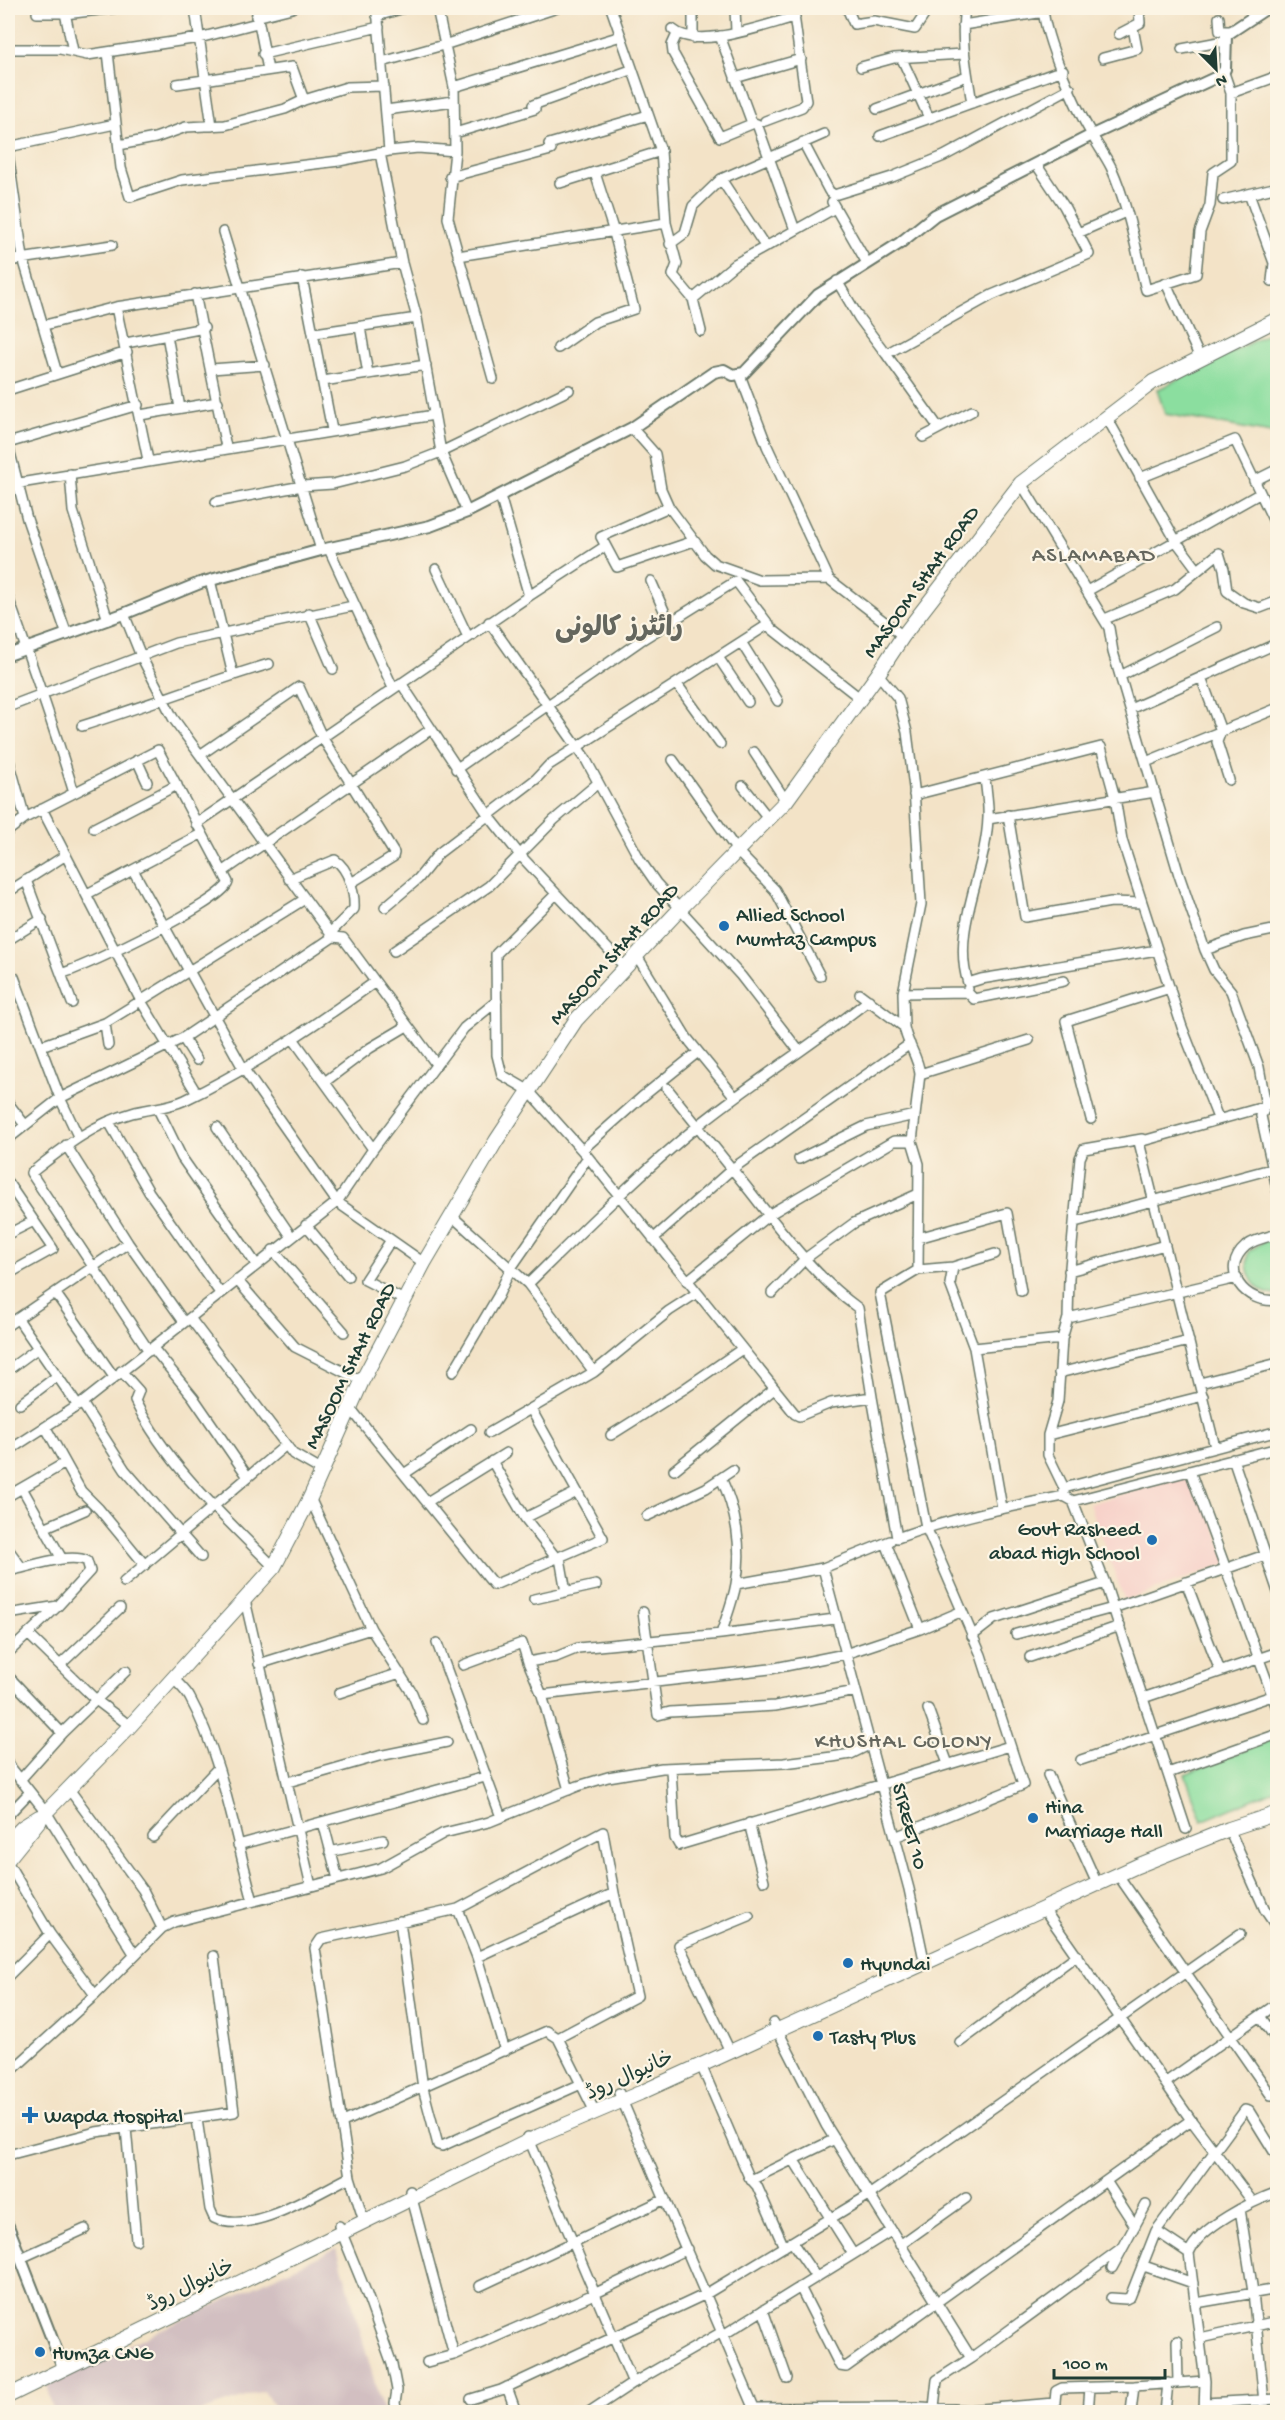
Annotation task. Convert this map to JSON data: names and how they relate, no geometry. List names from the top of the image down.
{
  "streets": {
    "main road": ["MASOOM SHAH ROAD", "خانیوال روڈ"],
    "street": ["STREET 10"]
  },
  "crossings": [
    ["STREET 10", "خانیوال روڈ"]
  ],
  "districts": ["ASLAMABAD", "رائٹرز کالونی", "KHUSHAL COLONY"],
  "places": {
    "other": [
      "Allied School Mumtaz Campus",
      "Govt Rasheed abad High School",
      "Hina Marriage Hall",
      "Hyundai",
      "Tasty Plus",
      "Humza CNG"
    ],
    "health": ["Wapda Hospital"]
  },
  "scale_bar": "100 m",
  "north": "bottom right"
}
